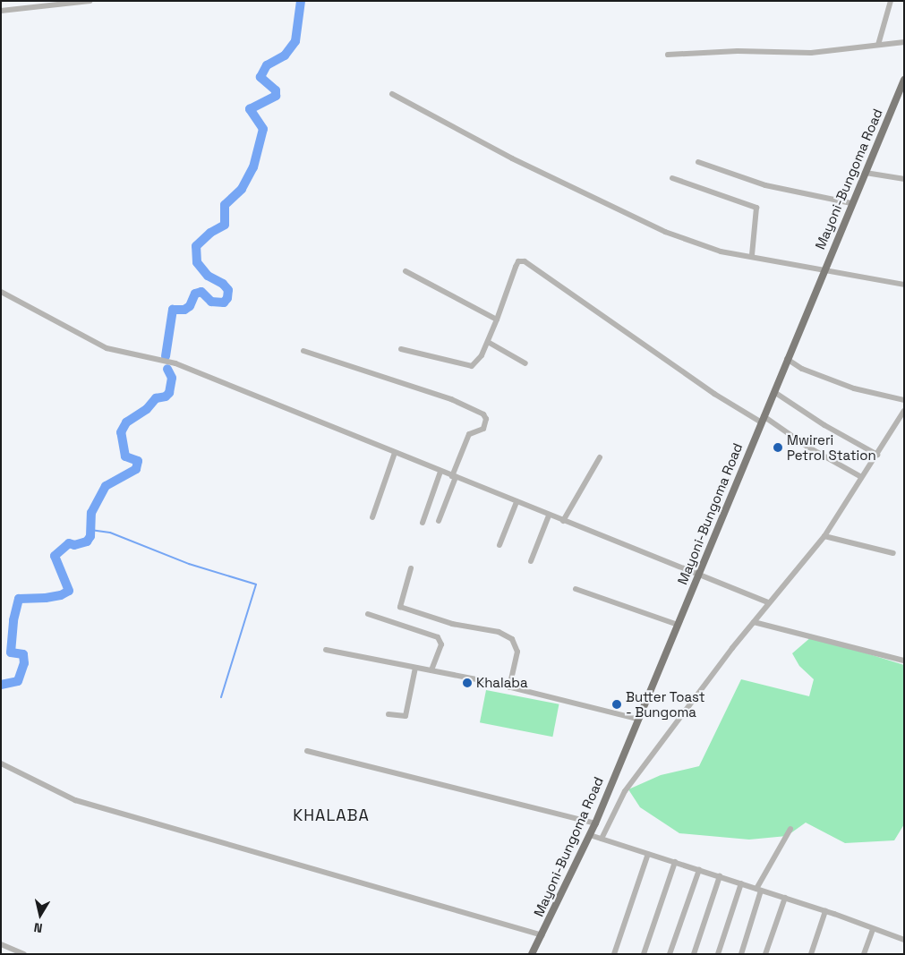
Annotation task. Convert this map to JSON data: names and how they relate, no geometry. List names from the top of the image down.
{
  "streets": {
    "main road": ["Mayoni-Bungoma Road"]
  },
  "districts": ["KHALABA"],
  "places": ["Mwireri Petrol Station", "Khalaba", "Butter Toast - Bungoma"],
  "north": "bottom"
}
